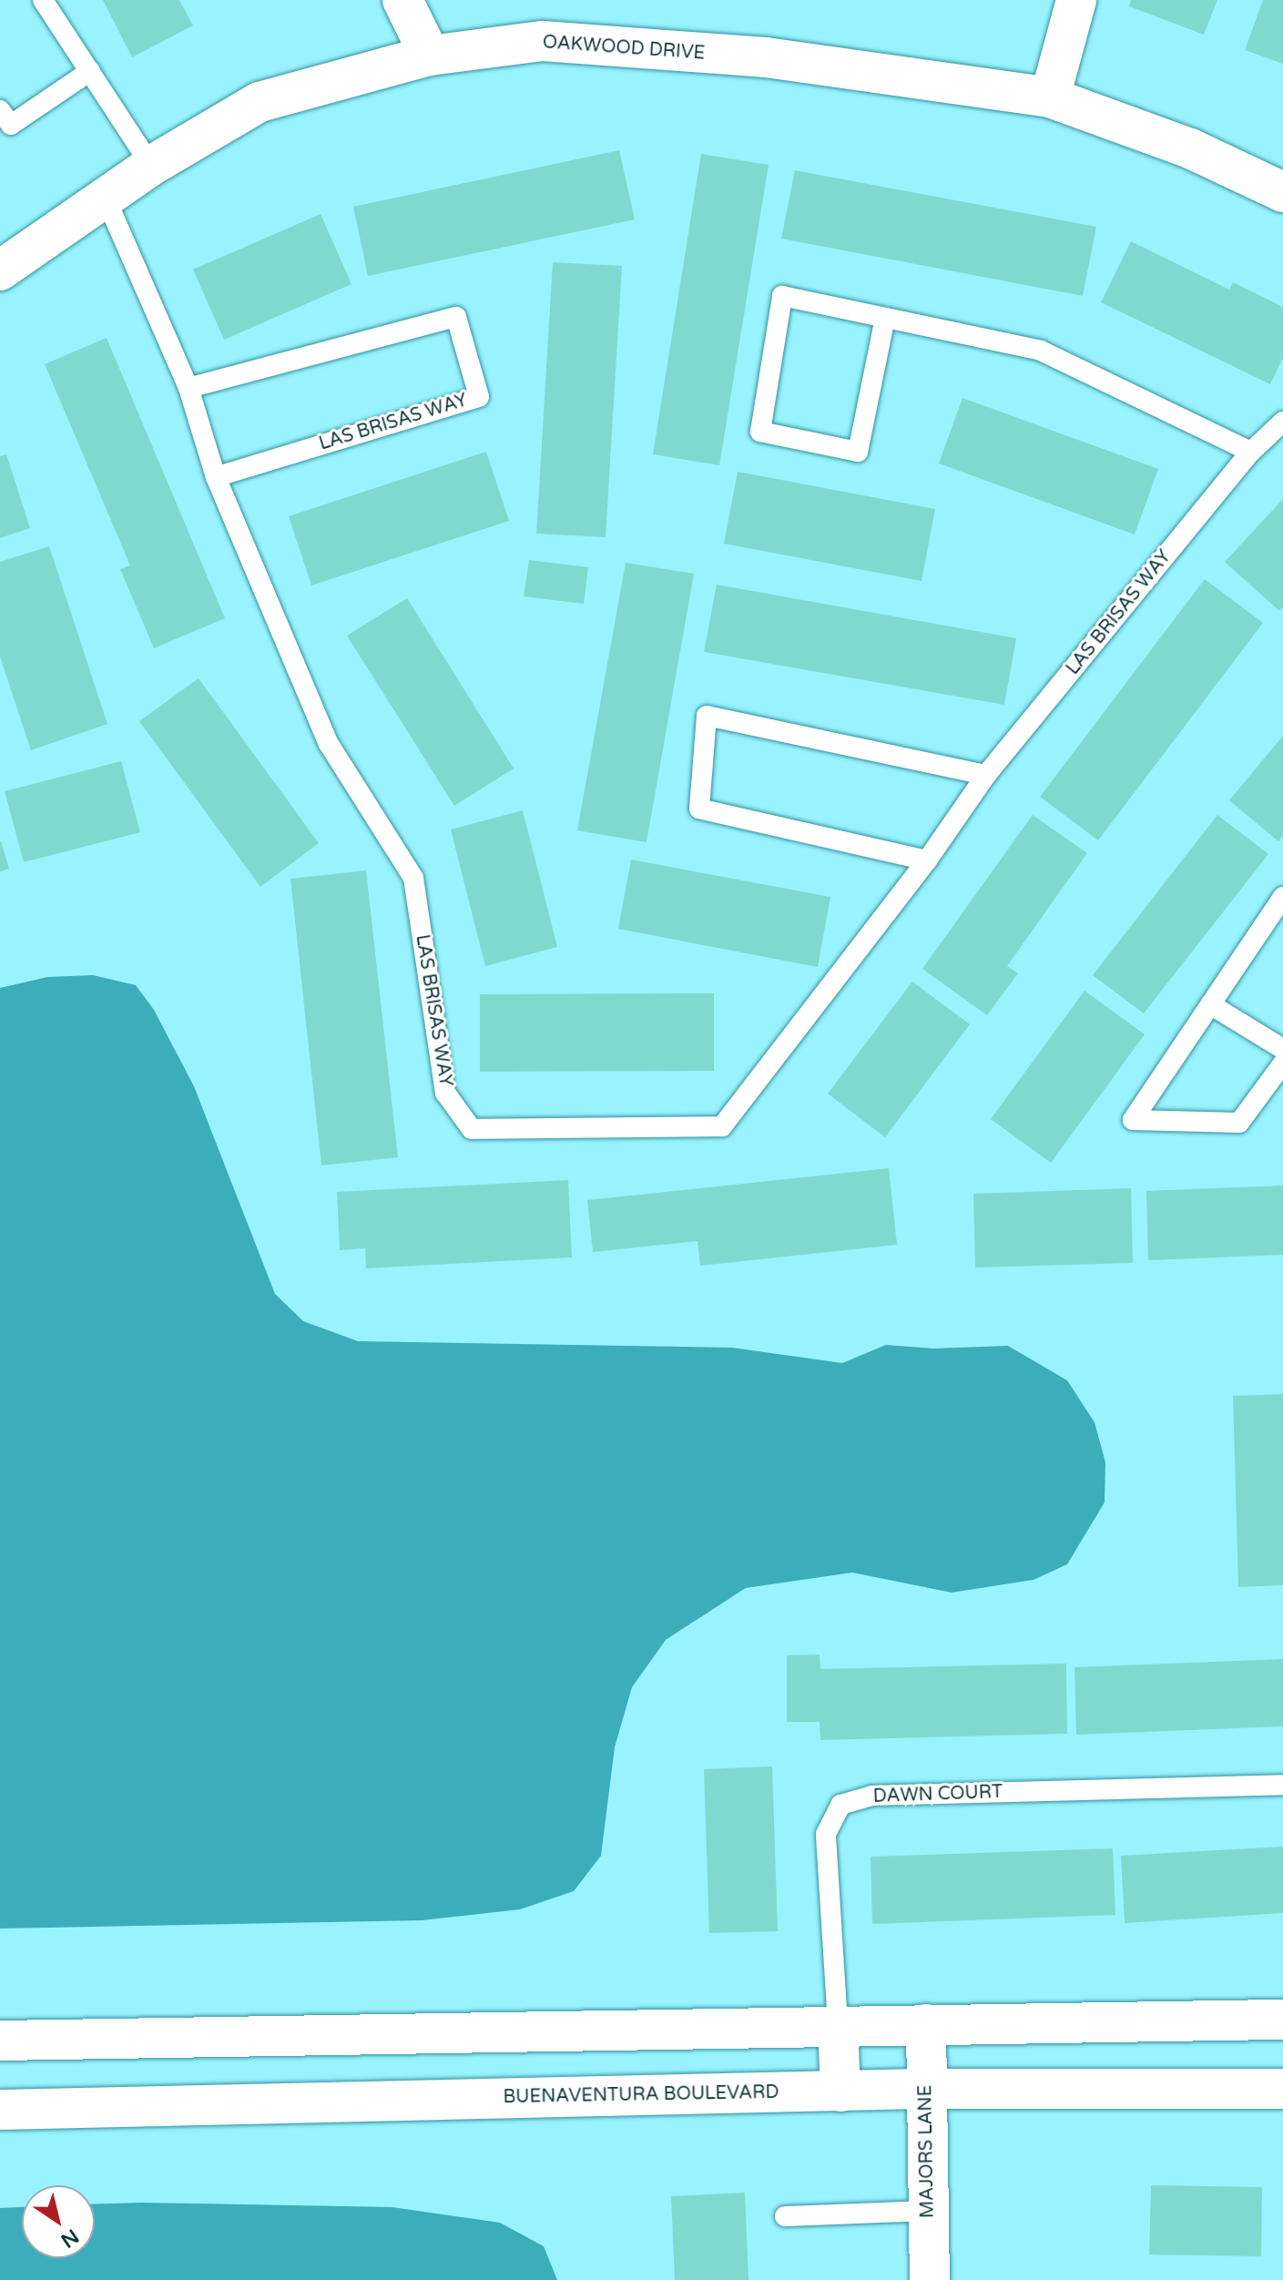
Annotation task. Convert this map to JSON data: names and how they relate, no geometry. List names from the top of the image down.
{
  "streets": {
    "main road": [
      "OAKWOOD DRIVE",
      "DAWN COURT",
      "BUENAVENTURA BOULEVARD",
      "MAJORS LANE"
    ],
    "lane": ["LAS BRISAS WAY"]
  },
  "crossings": [
    ["OAKWOOD DRIVE", "LAS BRISAS WAY"],
    ["DAWN COURT", "BUENAVENTURA BOULEVARD"],
    ["BUENAVENTURA BOULEVARD", "MAJORS LANE"]
  ],
  "north": "bottom right"
}
